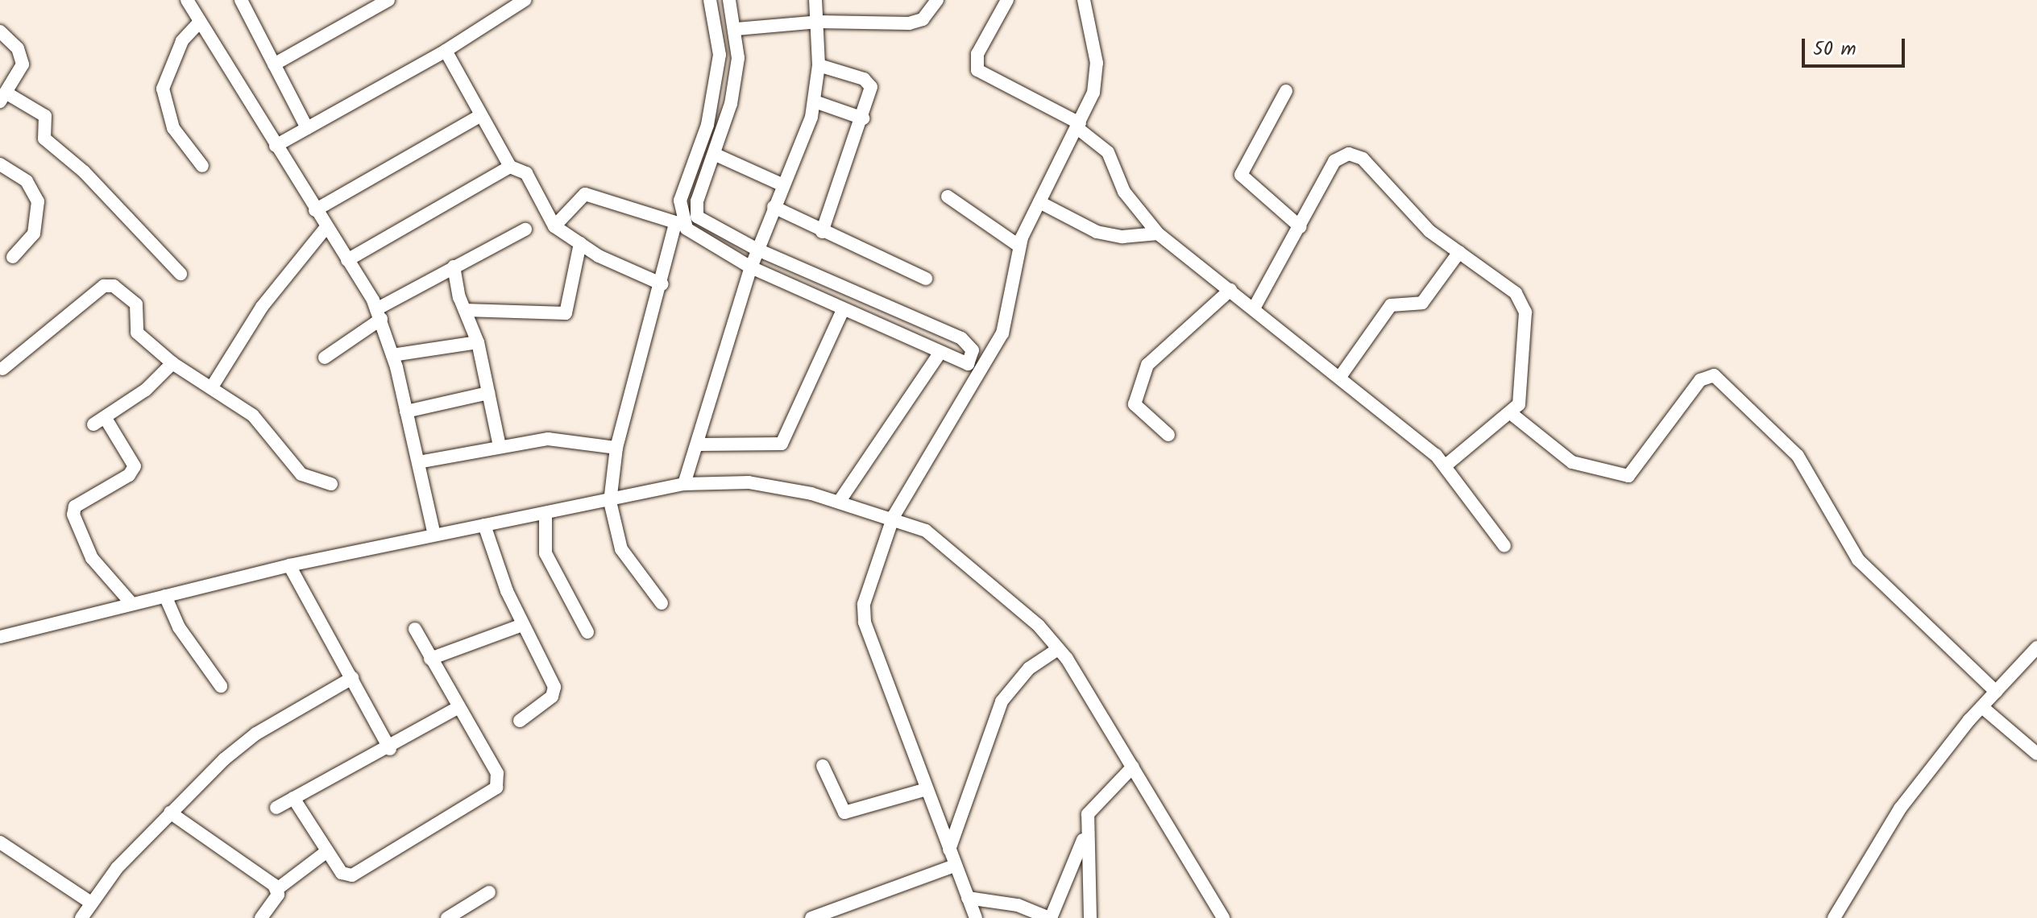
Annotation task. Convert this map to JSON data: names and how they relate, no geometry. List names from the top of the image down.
{
  "scale_bar": "50 m"
}
